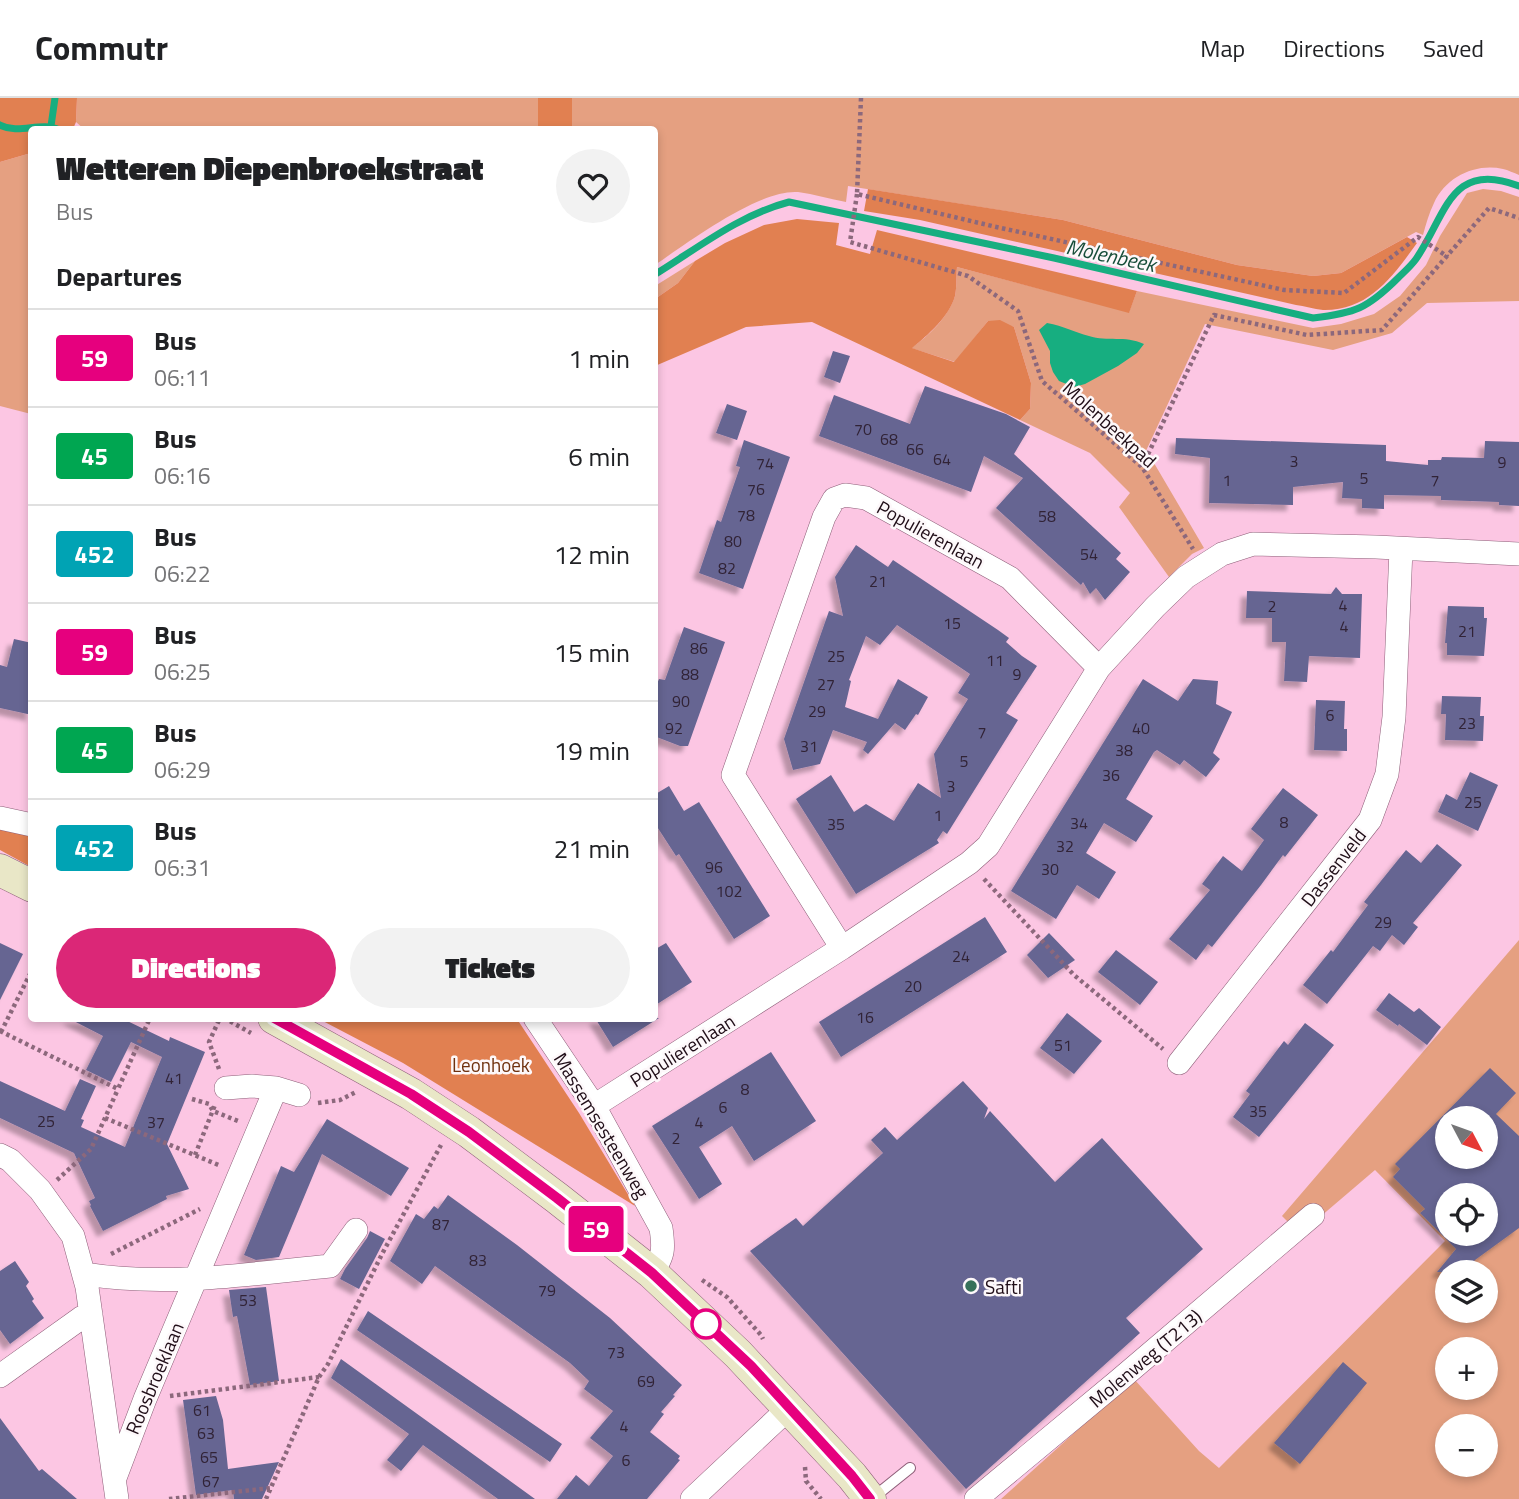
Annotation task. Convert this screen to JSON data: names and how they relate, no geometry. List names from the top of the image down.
{
  "streets": {
    "street": [
      "Populierenlaan",
      "Dassenveld",
      "Massemsesteenweg",
      "Molenweg (T213)",
      "Roosbroeklaan"
    ],
    "path": ["Molenbeekpad"]
  },
  "crossings": [
    ["Populierenlaan", "Massemsesteenweg"]
  ],
  "water": ["Molenbeek"],
  "parks": ["Leonhoek"],
  "places": ["Safti"],
  "lines": ["bus line 59"],
  "house_numbers": [
    "70",
    "68",
    "66",
    "64",
    "3",
    "9",
    "74",
    "5",
    "1",
    "7",
    "76",
    "78",
    "58",
    "80",
    "54",
    "82",
    "21",
    "4",
    "2",
    "15",
    "4",
    "21",
    "86",
    "25",
    "11",
    "88",
    "9",
    "27",
    "90",
    "29",
    "6",
    "23",
    "92",
    "40",
    "7",
    "31",
    "38",
    "5",
    "36",
    "3",
    "25",
    "1",
    "8",
    "34",
    "35",
    "32",
    "96",
    "30",
    "102",
    "29",
    "24",
    "20",
    "16",
    "51",
    "41",
    "8",
    "6",
    "35",
    "25",
    "37",
    "4",
    "2",
    "87",
    "83",
    "79",
    "53",
    "73",
    "69",
    "61",
    "4",
    "63",
    "65",
    "6",
    "67"
  ],
  "north": "bottom right",
  "page": {
    "header": "Commutr",
    "nav": ["Map", "Directions", "Saved"],
    "on_map": "59",
    "heading": [
      ["Wetteren Diepenbroekstraat", "Bus"],
      "Departures"
    ],
    "list": [
      {
        "mark": "59",
        "name": "Bus",
        "note": "06:11",
        "value": "1 min"
      },
      {
        "mark": "45",
        "name": "Bus",
        "note": "06:16",
        "value": "6 min"
      },
      {
        "mark": "452",
        "name": "Bus",
        "note": "06:22",
        "value": "12 min"
      },
      {
        "mark": "59",
        "name": "Bus",
        "note": "06:25",
        "value": "15 min"
      },
      {
        "mark": "45",
        "name": "Bus",
        "note": "06:29",
        "value": "19 min"
      },
      {
        "mark": "452",
        "name": "Bus",
        "note": "06:31",
        "value": "21 min"
      }
    ],
    "buttons": ["Directions", "Tickets"],
    "map_buttons": ["+", "−"]
  }
}
